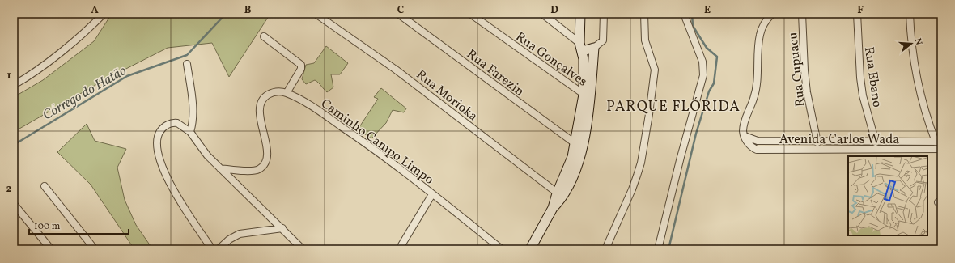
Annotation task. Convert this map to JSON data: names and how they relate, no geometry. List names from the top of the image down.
{
  "streets": {
    "street": [
      "Rua Gonçalves",
      "Rua Cupuacu",
      "Rua Farezin",
      "Rua Ebano",
      "Rua Morioka",
      "Avenida Carlos Wada",
      "Caminho Campo Limpo"
    ]
  },
  "crossings": [
    ["Rua Cupuacu", "Avenida Carlos Wada"],
    ["Rua Ebano", "Avenida Carlos Wada"]
  ],
  "districts": ["PARQUE FLÓRIDA"],
  "water": ["Córrego do Hatão"],
  "scale_bar": "100 m",
  "north": "right",
  "grid": {
    "columns": [
      "A",
      "B",
      "C",
      "D",
      "E",
      "F"
    ],
    "rows": ["1", "2"]
  }
}
